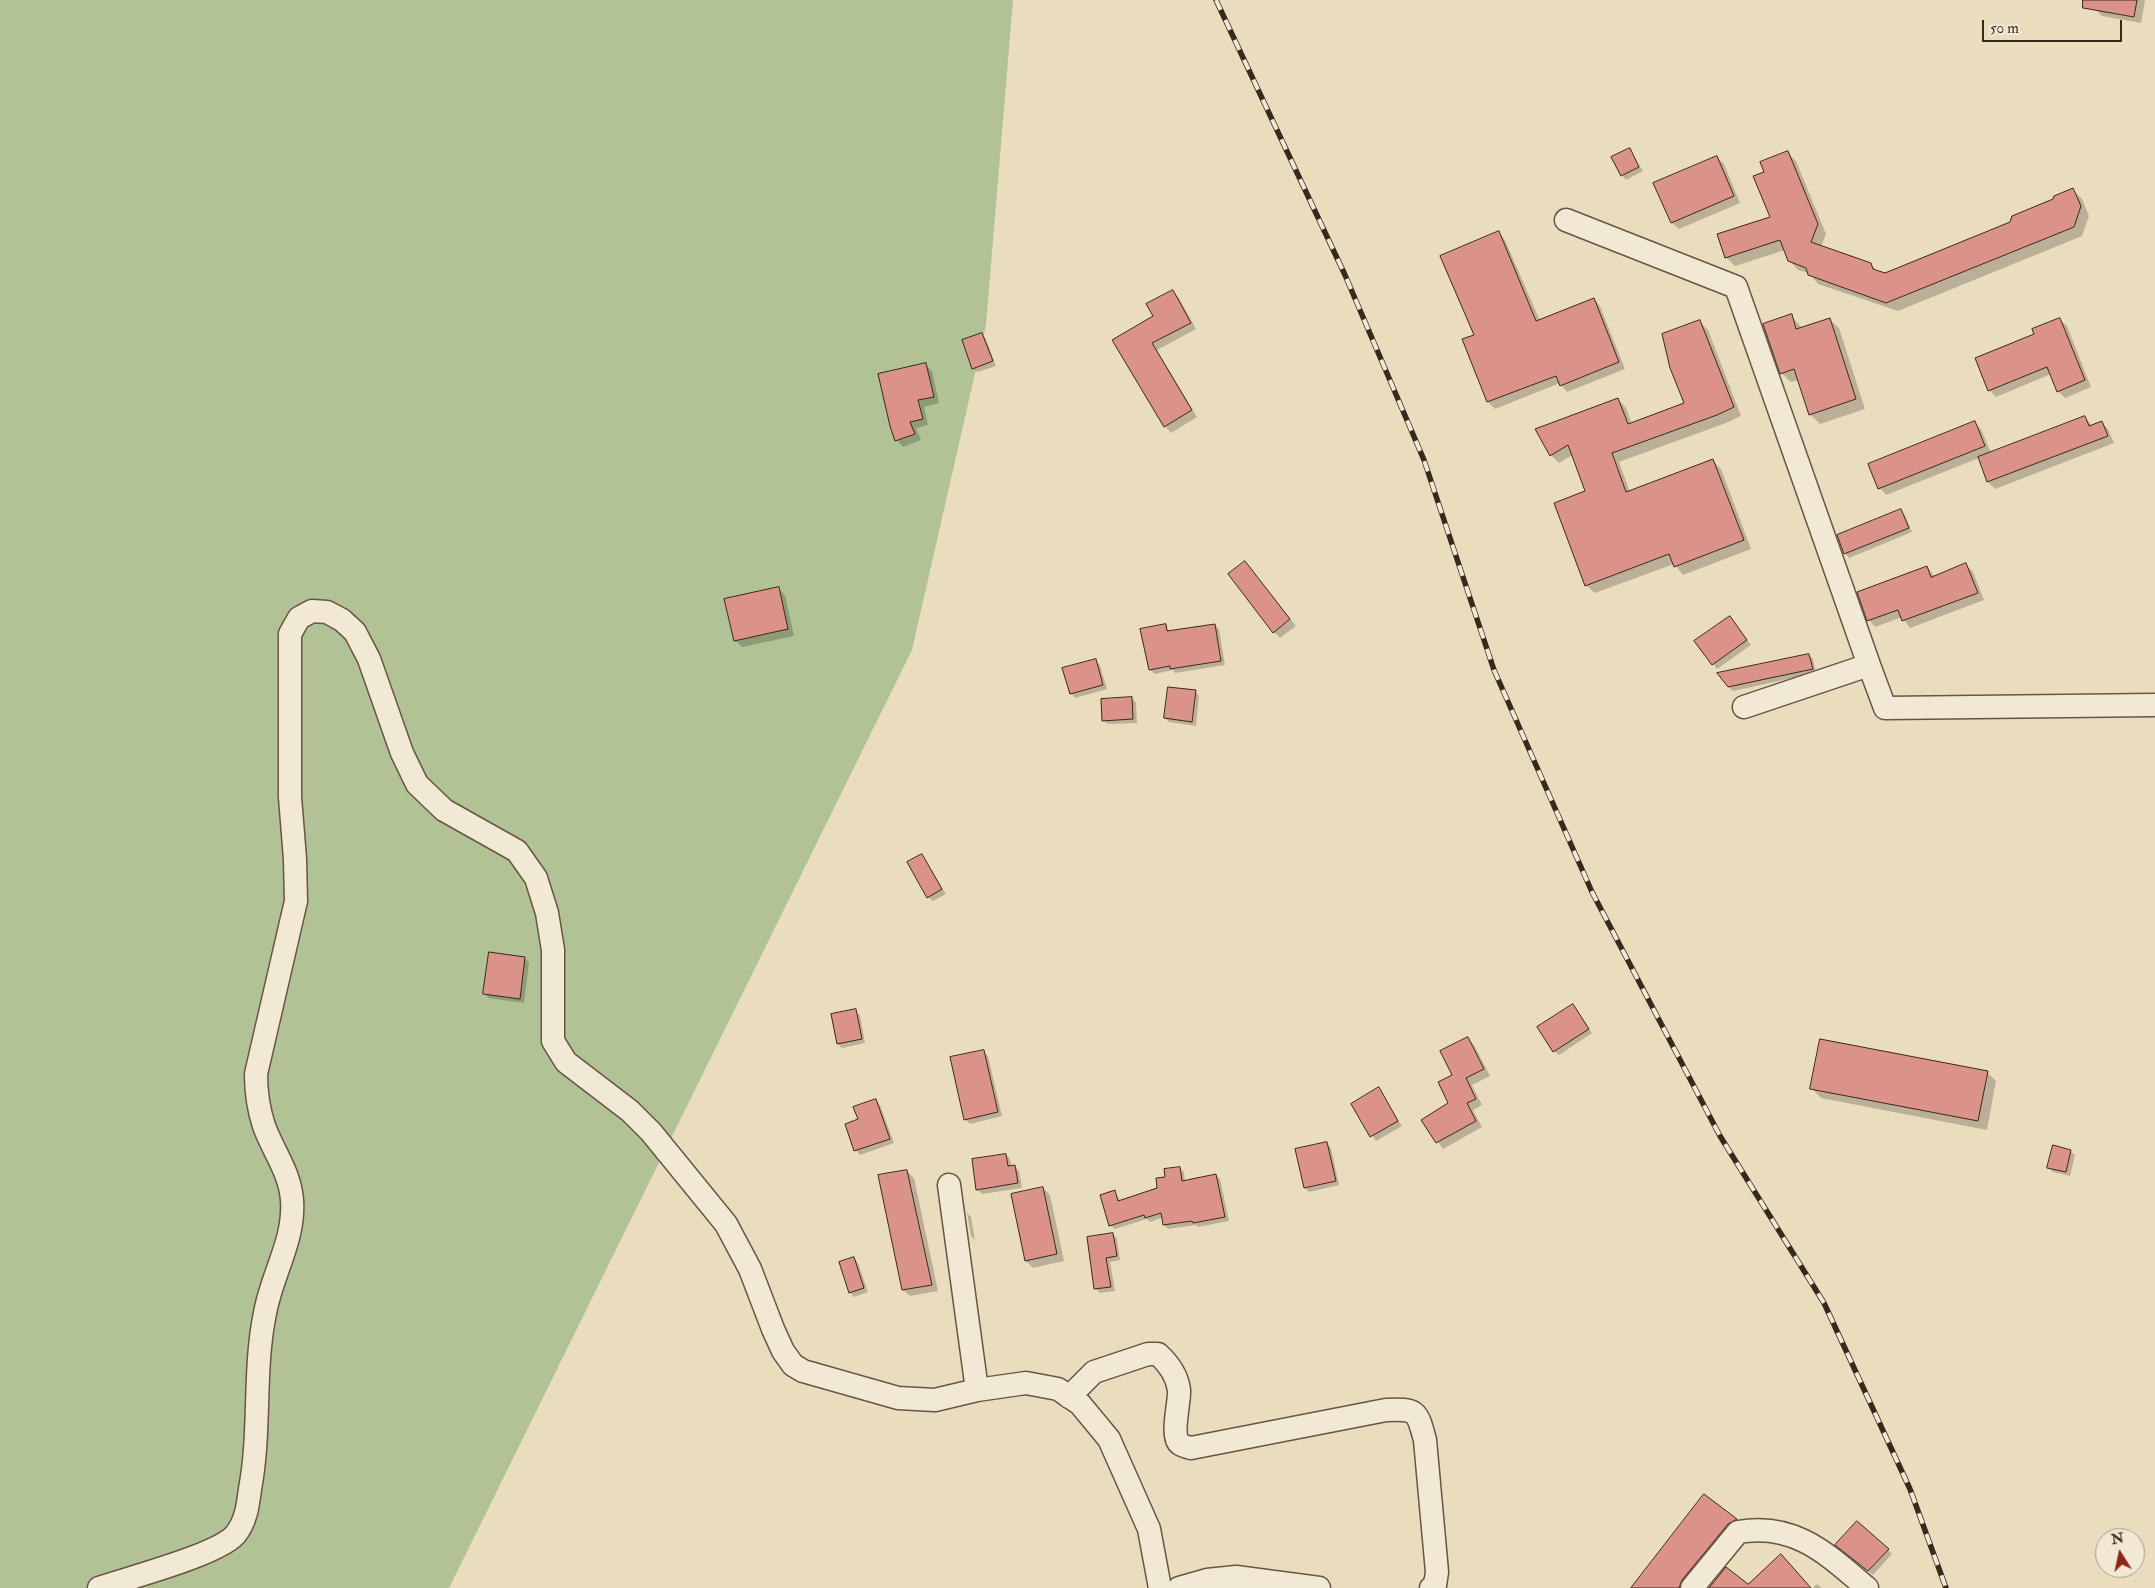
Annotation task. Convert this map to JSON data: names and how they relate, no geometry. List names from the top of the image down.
{
  "scale_bar": "50 m",
  "north": "top"
}
